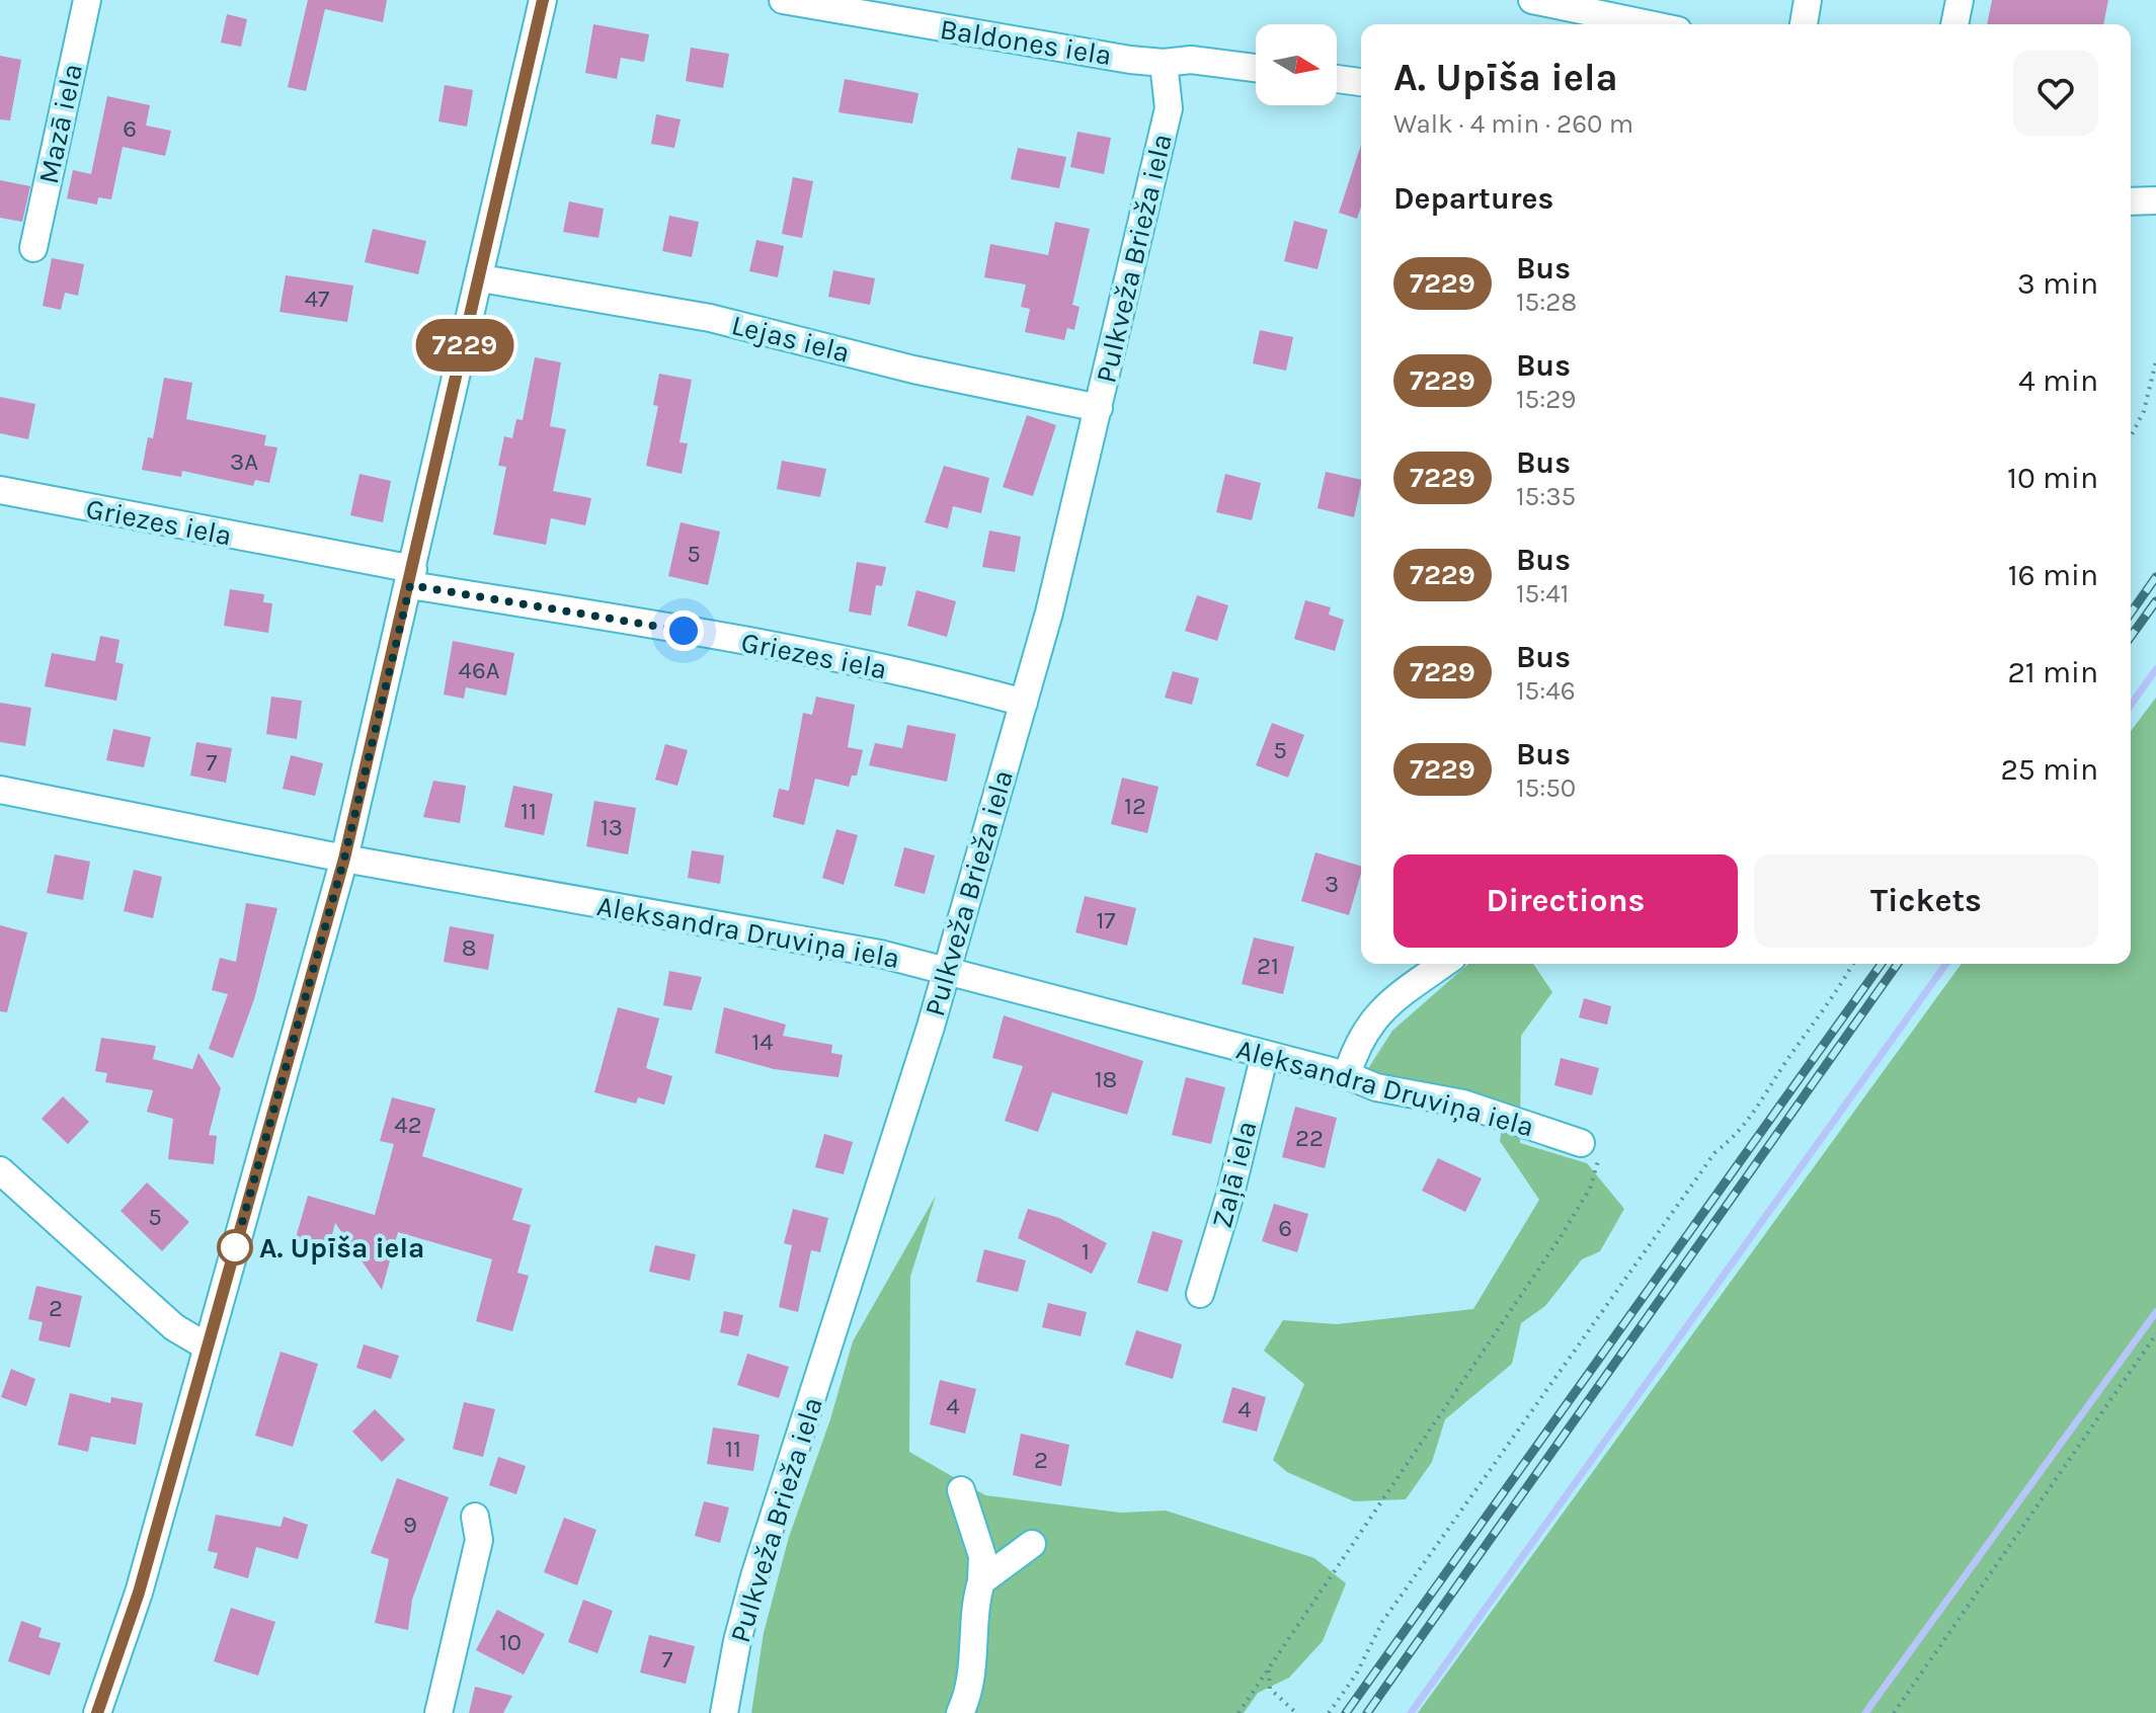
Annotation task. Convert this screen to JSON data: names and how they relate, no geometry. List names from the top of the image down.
{
  "streets": {
    "street": [
      "Baldones iela",
      "Mazā iela",
      "Pulkveža Brieža iela",
      "Lejas iela",
      "Griezes iela",
      "Aleksandra Druviņa iela",
      "Zaļā iela"
    ]
  },
  "crossings": [
    ["Baldones iela", "Pulkveža Brieža iela"],
    ["Pulkveža Brieža iela", "Lejas iela"],
    ["Pulkveža Brieža iela", "Griezes iela"],
    ["Pulkveža Brieža iela", "Aleksandra Druviņa iela"],
    ["Aleksandra Druviņa iela", "Zaļā iela"]
  ],
  "places": ["A. Upīša iela"],
  "lines": ["bus line 7229"],
  "house_numbers": [
    "6",
    "47",
    "3A",
    "5",
    "46A",
    "5",
    "7",
    "12",
    "11",
    "13",
    "3",
    "17",
    "8",
    "21",
    "14",
    "18",
    "42",
    "22",
    "5",
    "6",
    "1",
    "2",
    "4",
    "4",
    "11",
    "2",
    "9",
    "10",
    "7"
  ],
  "north": "right",
  "page": {
    "on_map": "7229",
    "heading": [
      ["A. Upīša iela", "Walk · 4 min · 260 m"],
      "Departures"
    ],
    "list": [
      {
        "mark": "7229",
        "name": "Bus",
        "note": "15:28",
        "value": "3 min"
      },
      {
        "mark": "7229",
        "name": "Bus",
        "note": "15:29",
        "value": "4 min"
      },
      {
        "mark": "7229",
        "name": "Bus",
        "note": "15:35",
        "value": "10 min"
      },
      {
        "mark": "7229",
        "name": "Bus",
        "note": "15:41",
        "value": "16 min"
      },
      {
        "mark": "7229",
        "name": "Bus",
        "note": "15:46",
        "value": "21 min"
      },
      {
        "mark": "7229",
        "name": "Bus",
        "note": "15:50",
        "value": "25 min"
      }
    ],
    "buttons": ["Directions", "Tickets"]
  }
}
